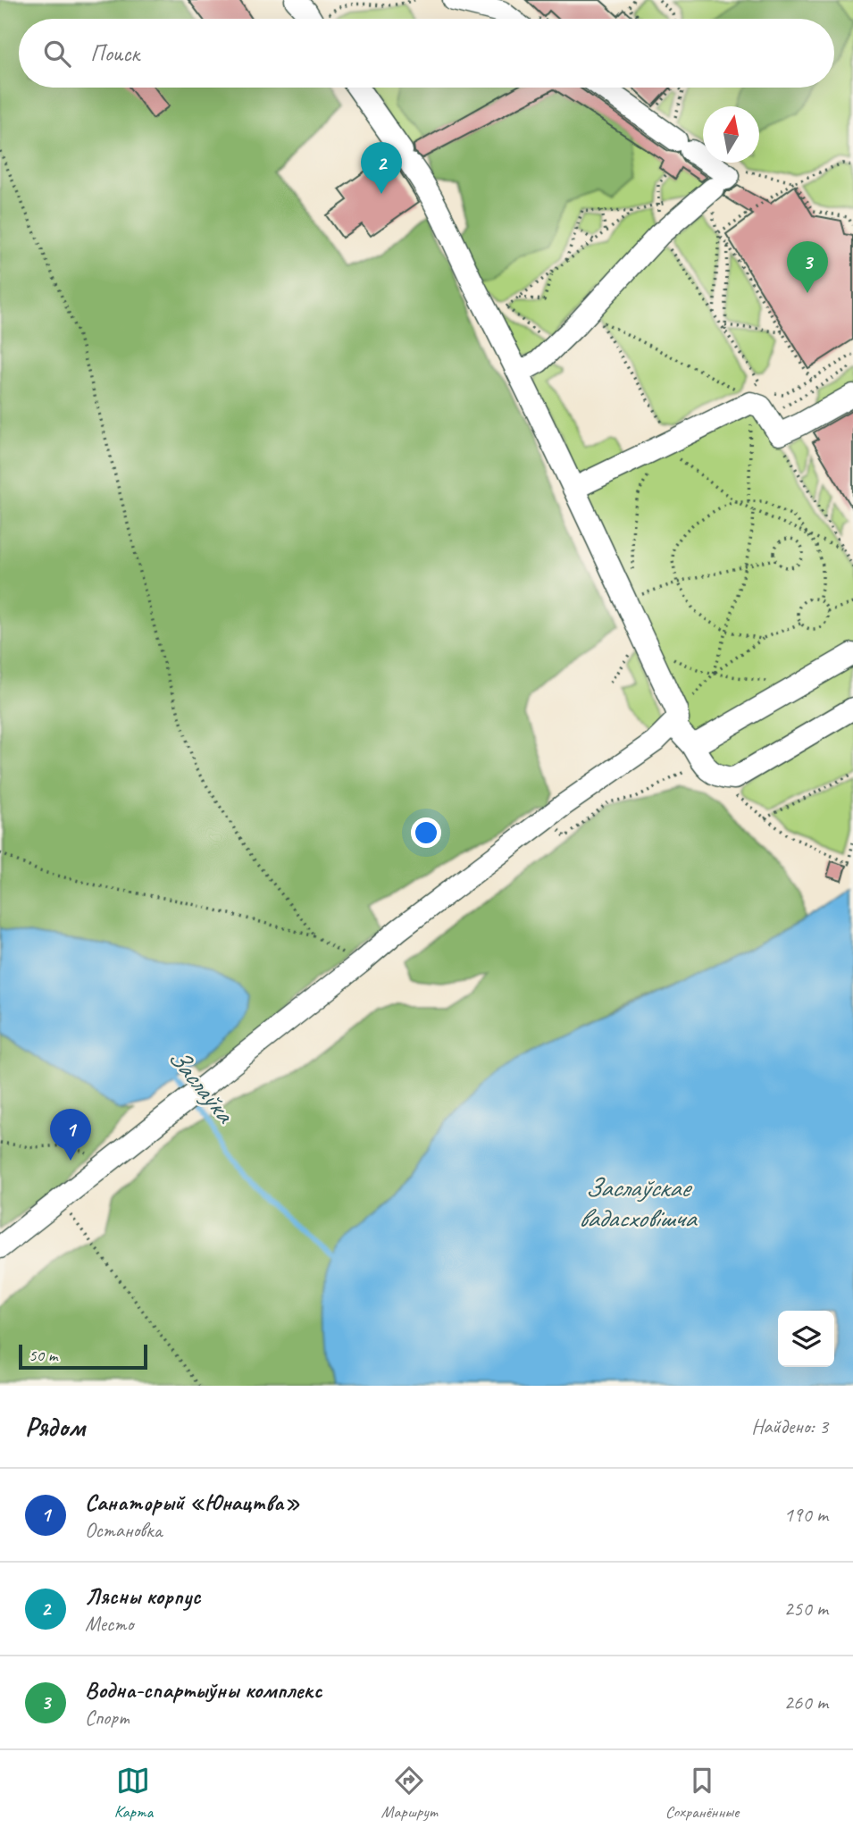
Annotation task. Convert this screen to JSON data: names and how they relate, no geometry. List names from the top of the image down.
{
  "water": ["Заслаўка", "Заслаўскае вадасховішча"],
  "scale_bar": "50 m",
  "north": "top",
  "page": {
    "search": "Поиск",
    "pins": ["2", "3", "1"],
    "scale": "50 m",
    "heading": ["Рядом", "Найдено: 3"],
    "list": [
      {
        "mark": "1",
        "name": "Санаторый «Юнацтва»",
        "note": "Остановка",
        "value": "190 m"
      },
      {
        "mark": "2",
        "name": "Лясны корпус",
        "note": "Место",
        "value": "250 m"
      },
      {
        "mark": "3",
        "name": "Водна-спартыўны комплекс",
        "note": "Спорт",
        "value": "260 m"
      }
    ],
    "nav": ["Карта", "Маршрут", "Сохранённые"]
  }
}
